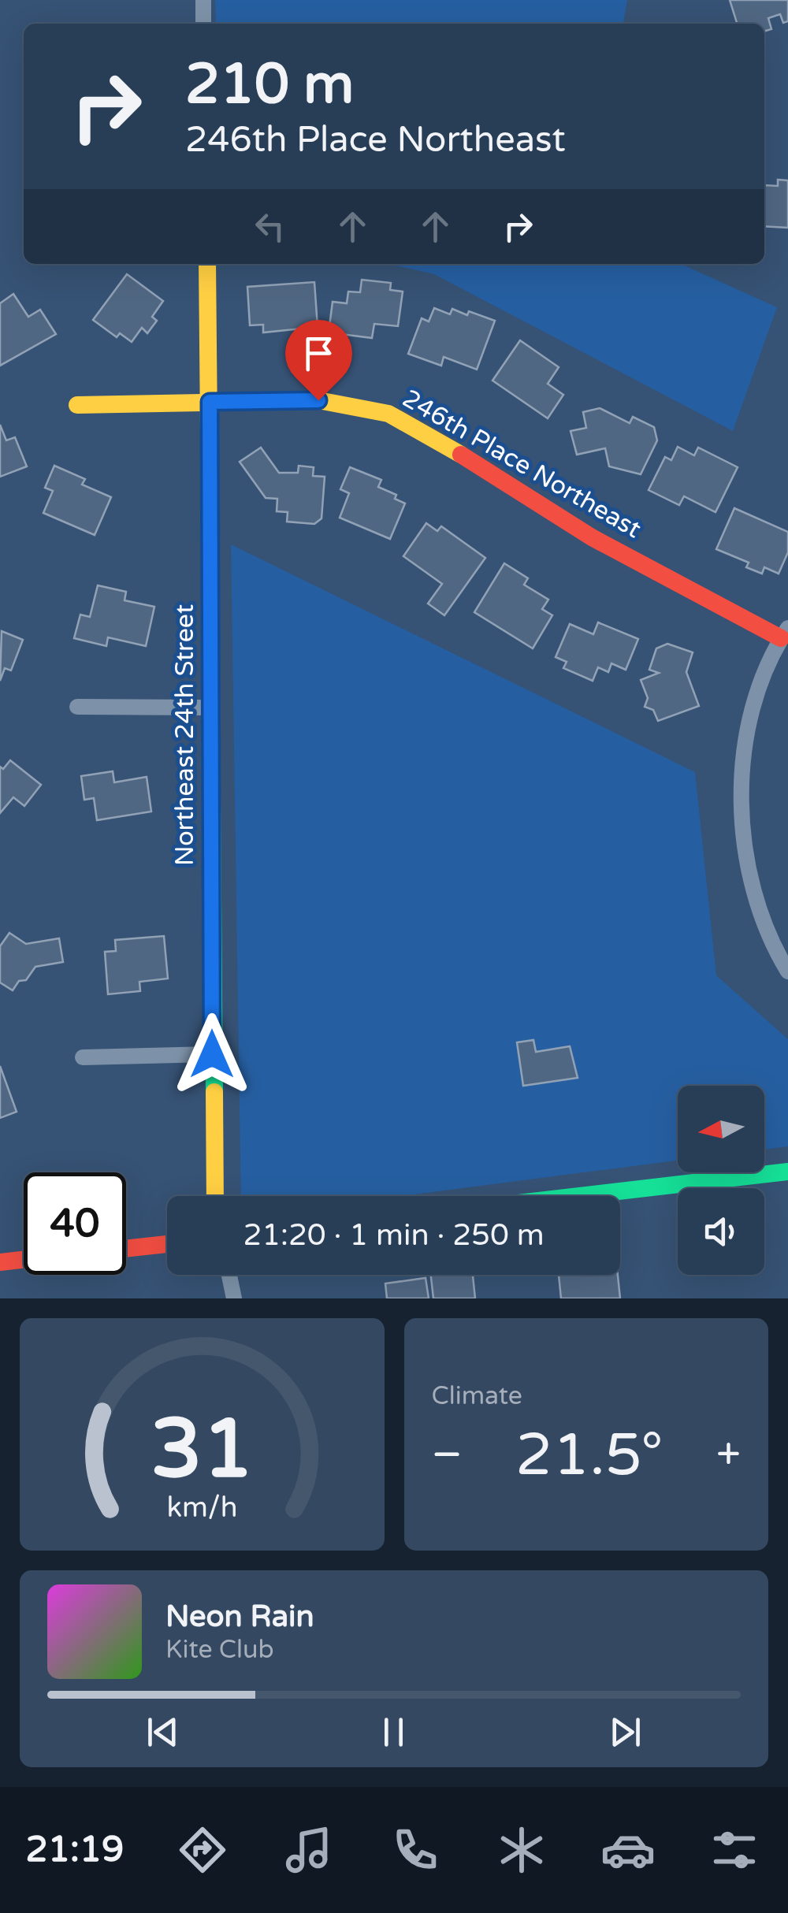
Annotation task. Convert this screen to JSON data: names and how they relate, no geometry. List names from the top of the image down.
{
  "streets": {
    "street": ["246th Place Northeast", "Northeast 24th Street"]
  },
  "crossings": [
    ["246th Place Northeast", "Northeast 24th Street"]
  ],
  "north": "left",
  "page": {
    "turn": ["210 m", "246th Place Northeast"],
    "limit": "40",
    "trip": "21:20 · 1 min · 250 m",
    "tile": "Climate",
    "heat": ["−", "21.5°", "+"],
    "song": ["Neon Rain", "Kite Club"],
    "tabs": "21:19",
    "gauge": ["31", "km/h"]
  }
}
